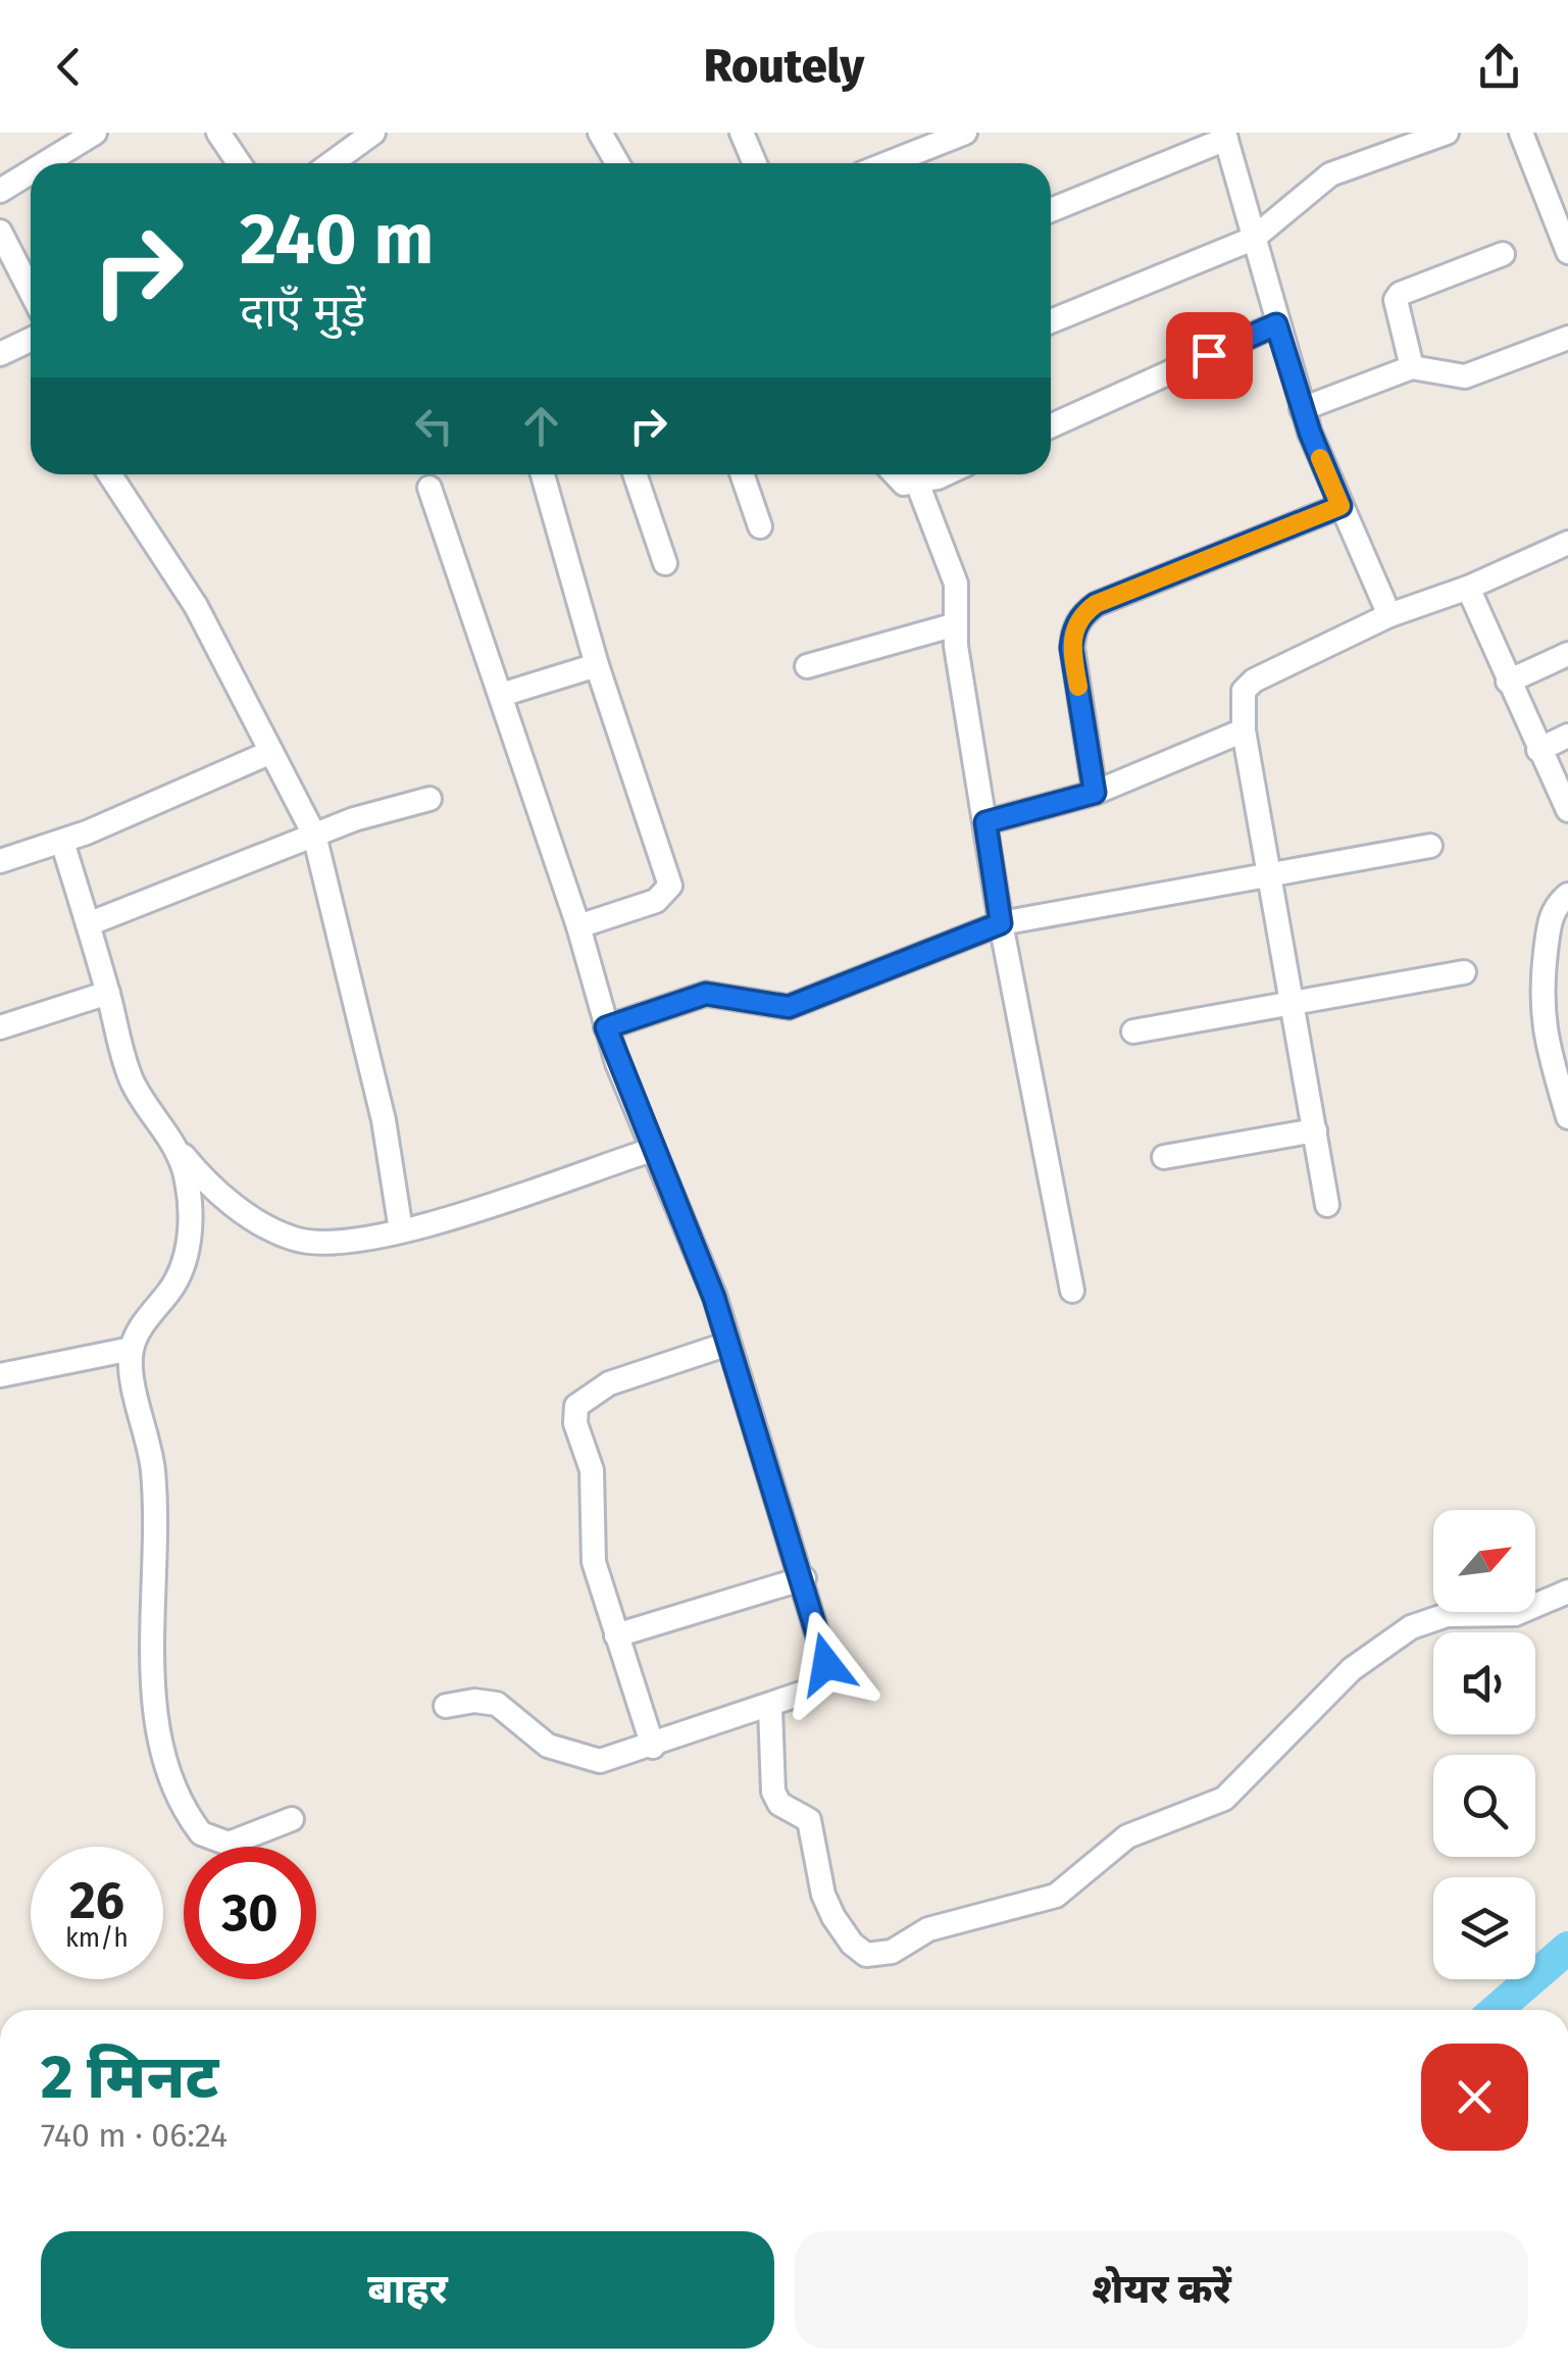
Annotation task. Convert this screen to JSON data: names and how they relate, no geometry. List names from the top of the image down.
{
  "north": "top right",
  "page": {
    "header": "Routely",
    "turn": ["240 m", "दाएँ मुड़ें"],
    "speed": "26 km/h",
    "limit": "30",
    "heading": ["2 मिनट", "740 m · 06:24"],
    "buttons": ["बाहर", "शेयर करें"]
  }
}
